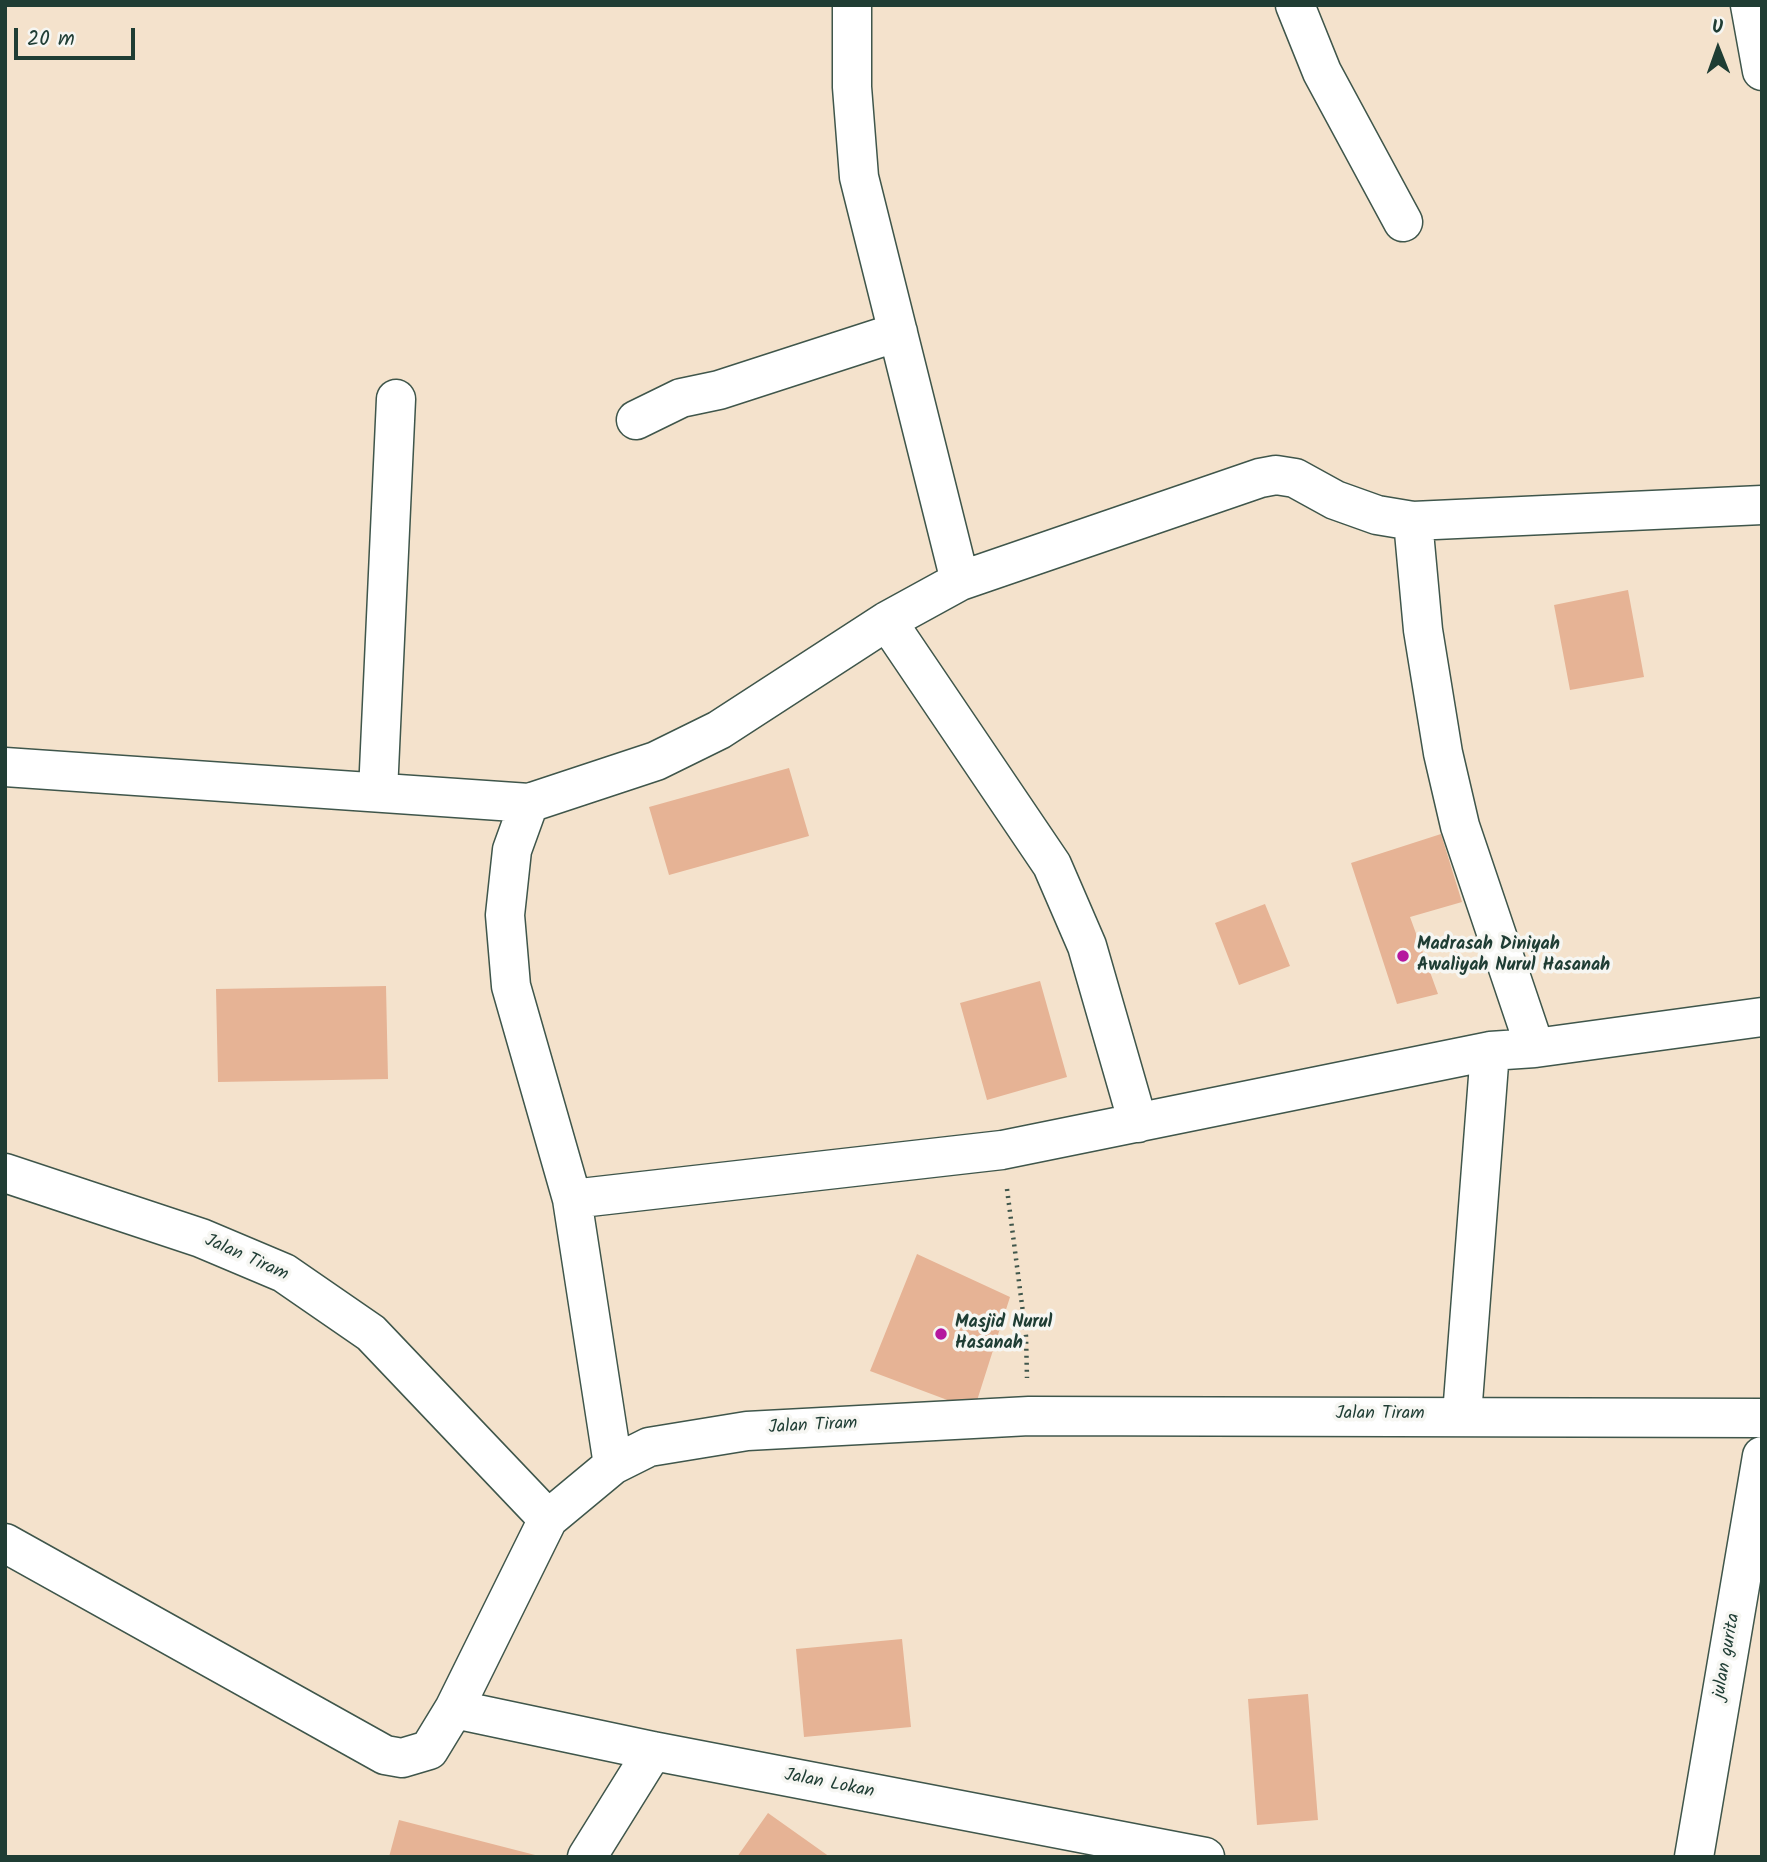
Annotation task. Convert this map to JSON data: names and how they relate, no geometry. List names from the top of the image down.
{
  "streets": {
    "street": ["Jalan Tiram", "julan gurita", "Jalan Lokan"]
  },
  "places": ["Madrasah Diniyah Awaliyah Nurul Hasanah", "Masjid Nurul Hasanah"],
  "scale_bar": "20 m",
  "north": "top"
}
